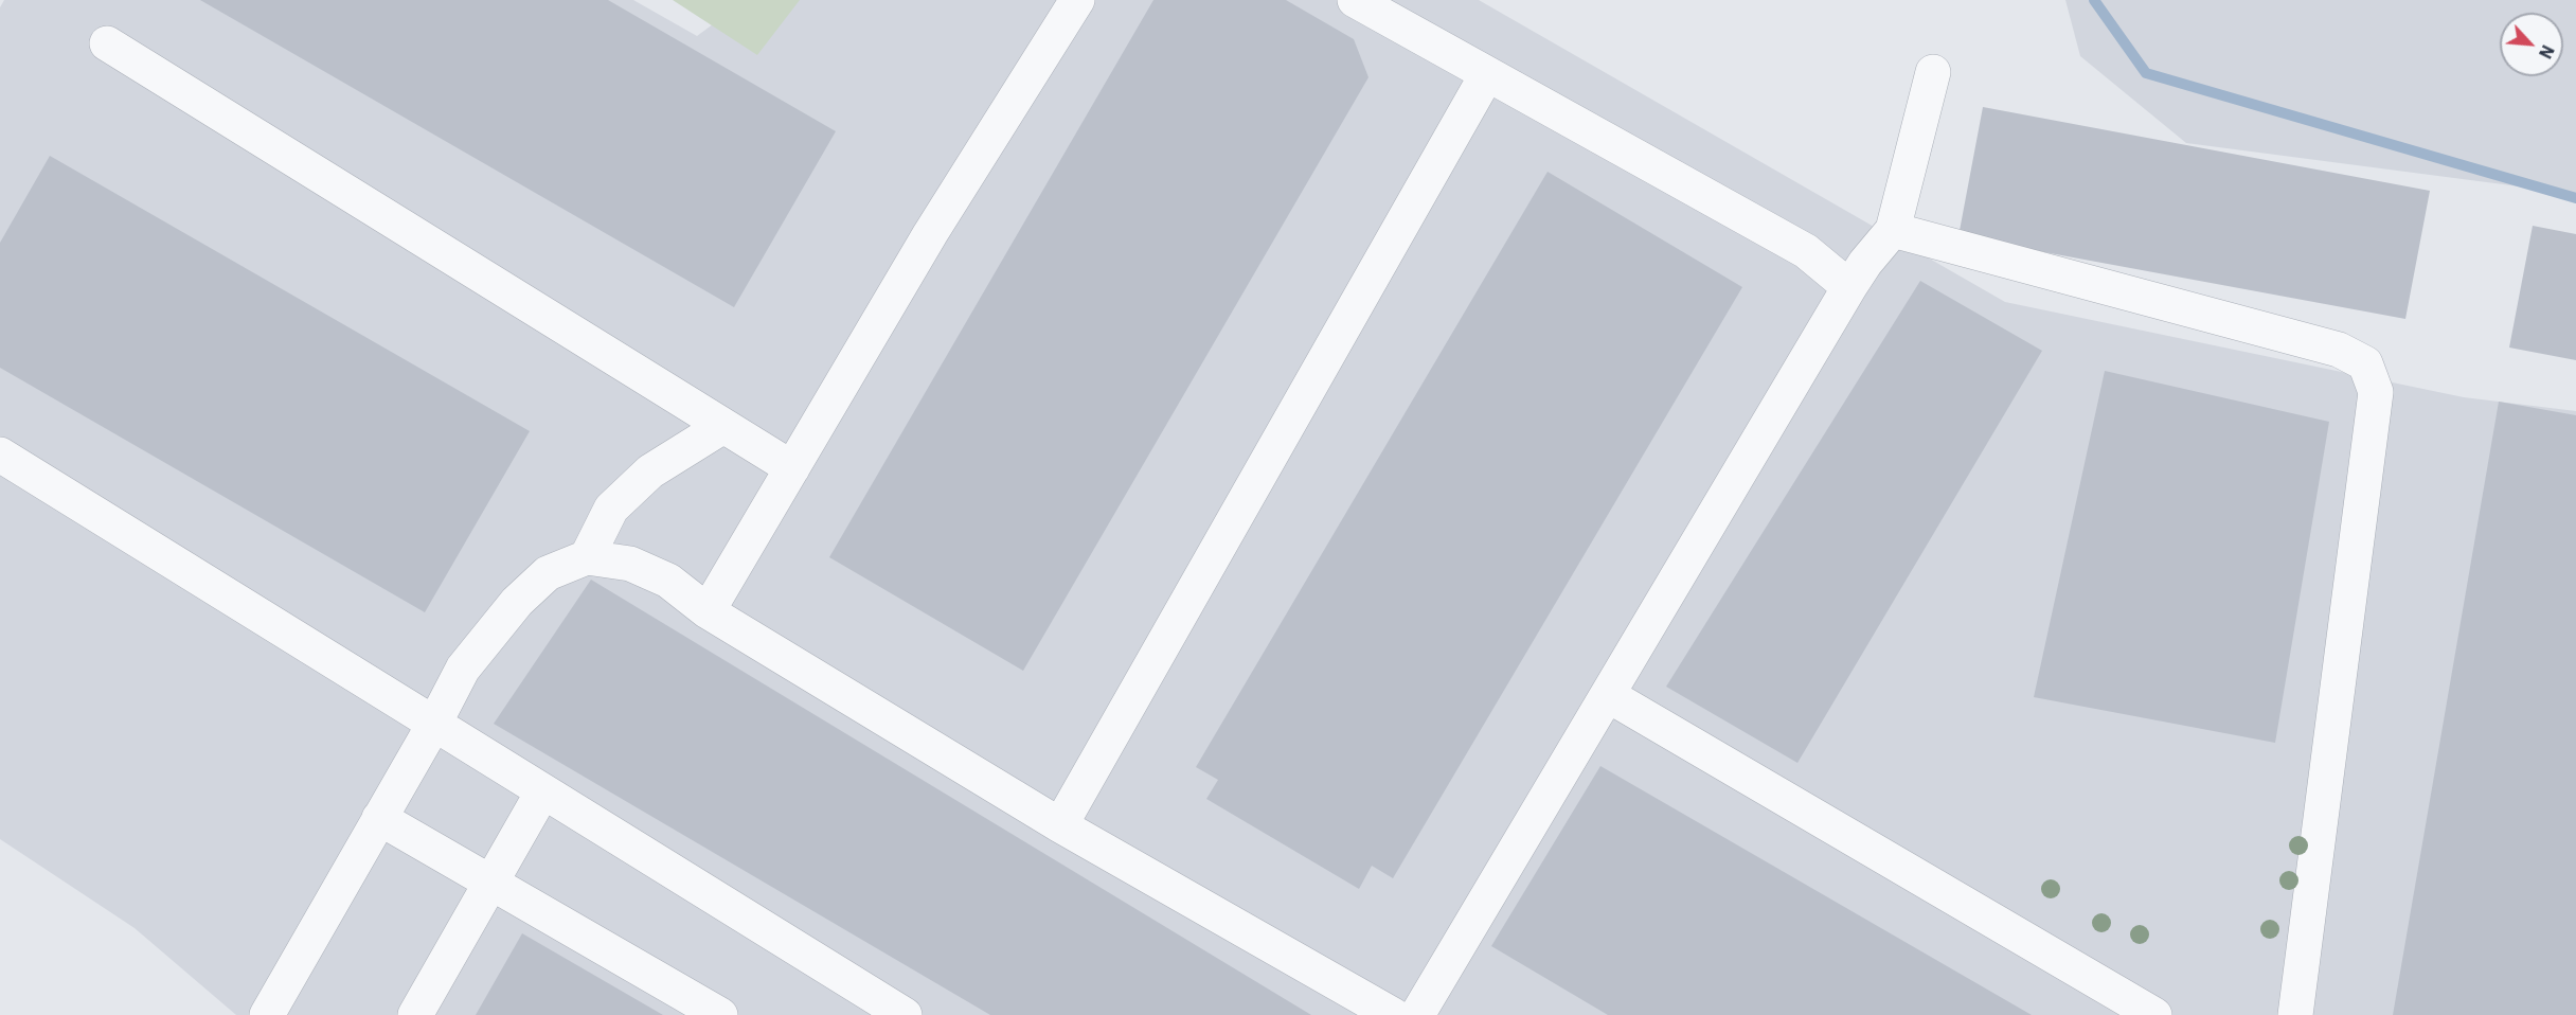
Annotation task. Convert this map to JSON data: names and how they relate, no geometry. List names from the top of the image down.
{
  "north": "bottom right"
}
